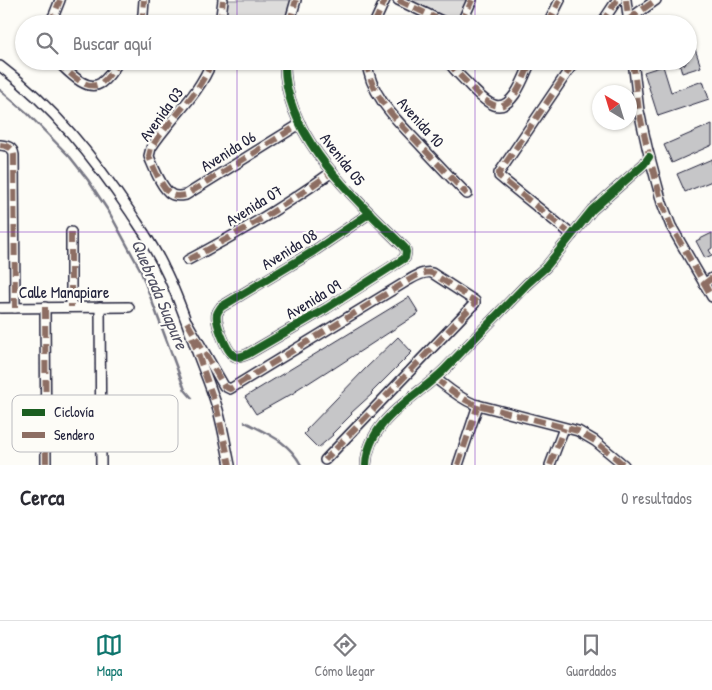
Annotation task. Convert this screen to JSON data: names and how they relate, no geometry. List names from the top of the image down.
{
  "streets": {
    "street": [
      "Avenida 03",
      "Avenida 10",
      "Avenida 06",
      "Avenida 05",
      "Avenida 07",
      "Avenida 08",
      "Calle Manapiare",
      "Avenida 09"
    ]
  },
  "crossings": [
    ["Avenida 03", "Avenida 06"],
    ["Avenida 06", "Avenida 05"],
    ["Avenida 05", "Avenida 07"],
    ["Avenida 05", "Avenida 08"],
    ["Avenida 05", "Avenida 09"],
    ["Avenida 08", "Avenida 09"]
  ],
  "water": ["Quebrada Suapure"],
  "legend": ["Ciclovía", "Sendero"],
  "north": "top left",
  "page": {
    "search": "Buscar aquí",
    "heading": ["Cerca", "0 resultados"],
    "nav": ["Mapa", "Cómo llegar", "Guardados"]
  }
}
